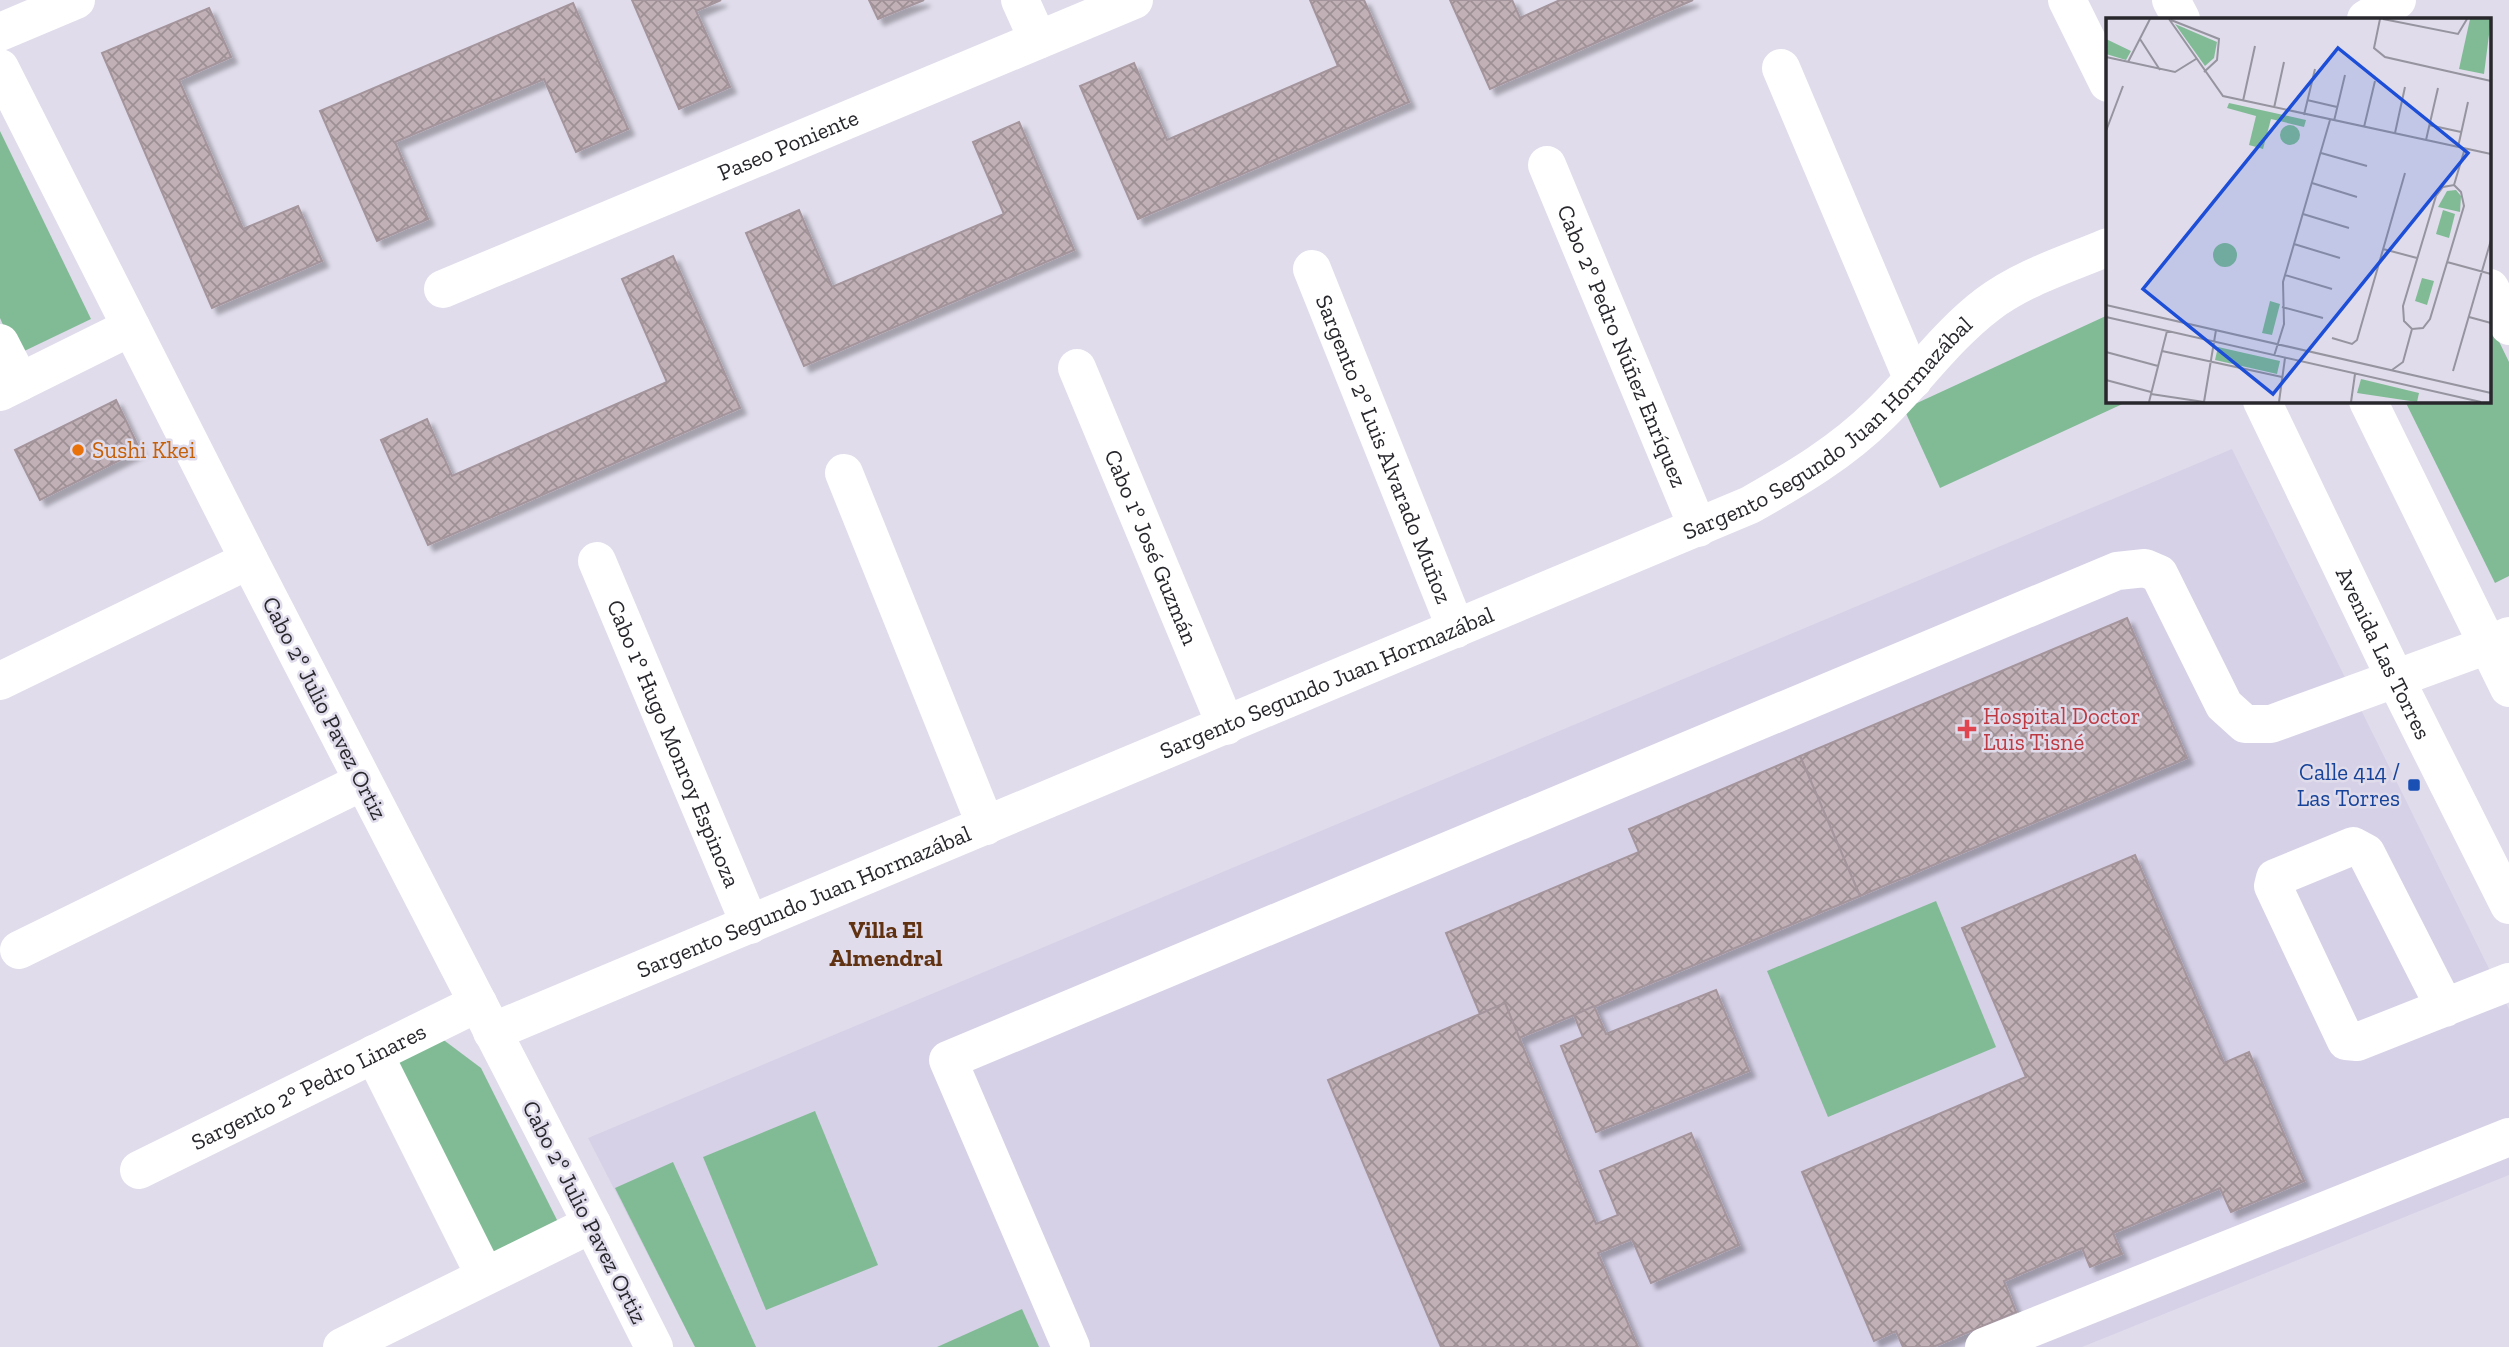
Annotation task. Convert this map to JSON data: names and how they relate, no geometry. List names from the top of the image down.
{
  "streets": {
    "street": [
      "Paseo Poniente",
      "Cabo 2° Pedro Núñez Enríquez",
      "Sargento Segundo Juan Hormazábal",
      "Sargento 2° Luis Alvarado Muñoz",
      "Cabo 1° José Guzmán",
      "Avenida Las Torres",
      "Cabo 2º Julio Pavez Ortiz",
      "Cabo 1° Hugo Monroy Espinoza",
      "Sargento 2° Pedro Linares"
    ]
  },
  "crossings": [
    ["Cabo 2° Pedro Núñez Enríquez", "Sargento Segundo Juan Hormazábal"],
    ["Sargento Segundo Juan Hormazábal", "Sargento 2° Luis Alvarado Muñoz"],
    ["Sargento Segundo Juan Hormazábal", "Cabo 1° José Guzmán"],
    ["Sargento Segundo Juan Hormazábal", "Cabo 2º Julio Pavez Ortiz"],
    ["Sargento Segundo Juan Hormazábal", "Cabo 1° Hugo Monroy Espinoza"],
    ["Sargento Segundo Juan Hormazábal", "Sargento 2° Pedro Linares"],
    ["Cabo 2º Julio Pavez Ortiz", "Sargento 2° Pedro Linares"]
  ],
  "districts": ["Villa El Almendral"],
  "places": {
    "other": ["Sushi Kkei"],
    "health": ["Hospital Doctor Luis Tisné"],
    "transit": ["Calle 414 / Las Torres"]
  }
}
